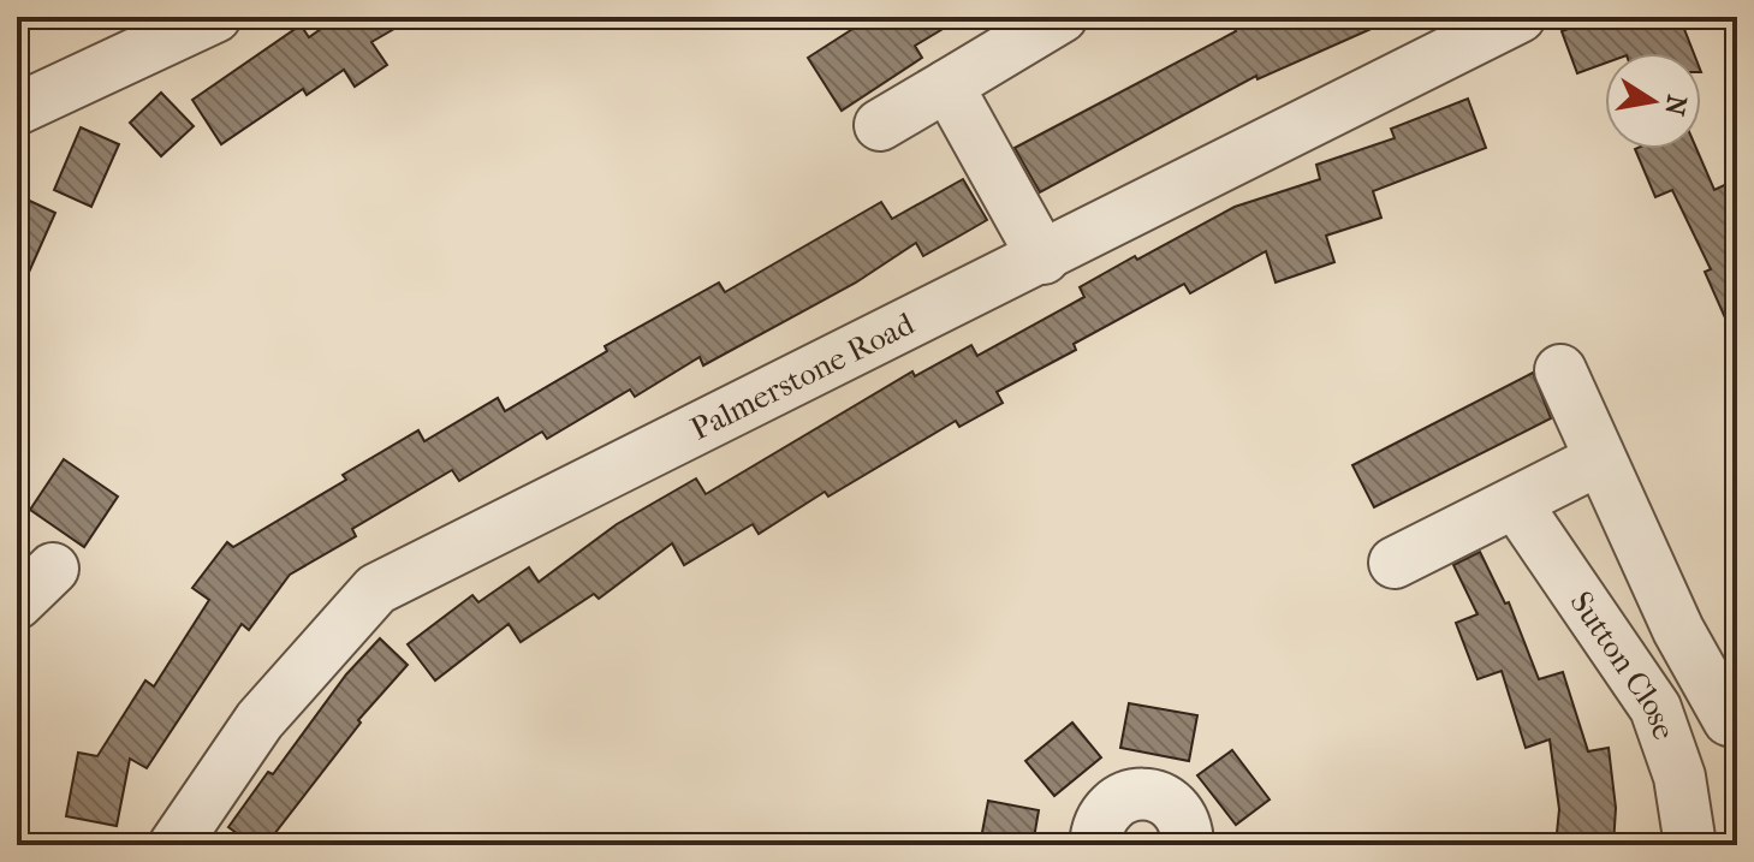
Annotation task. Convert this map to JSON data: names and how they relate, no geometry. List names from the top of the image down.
{
  "streets": {
    "street": ["Palmerstone Road", "Sutton Close"]
  },
  "north": "right"
}
